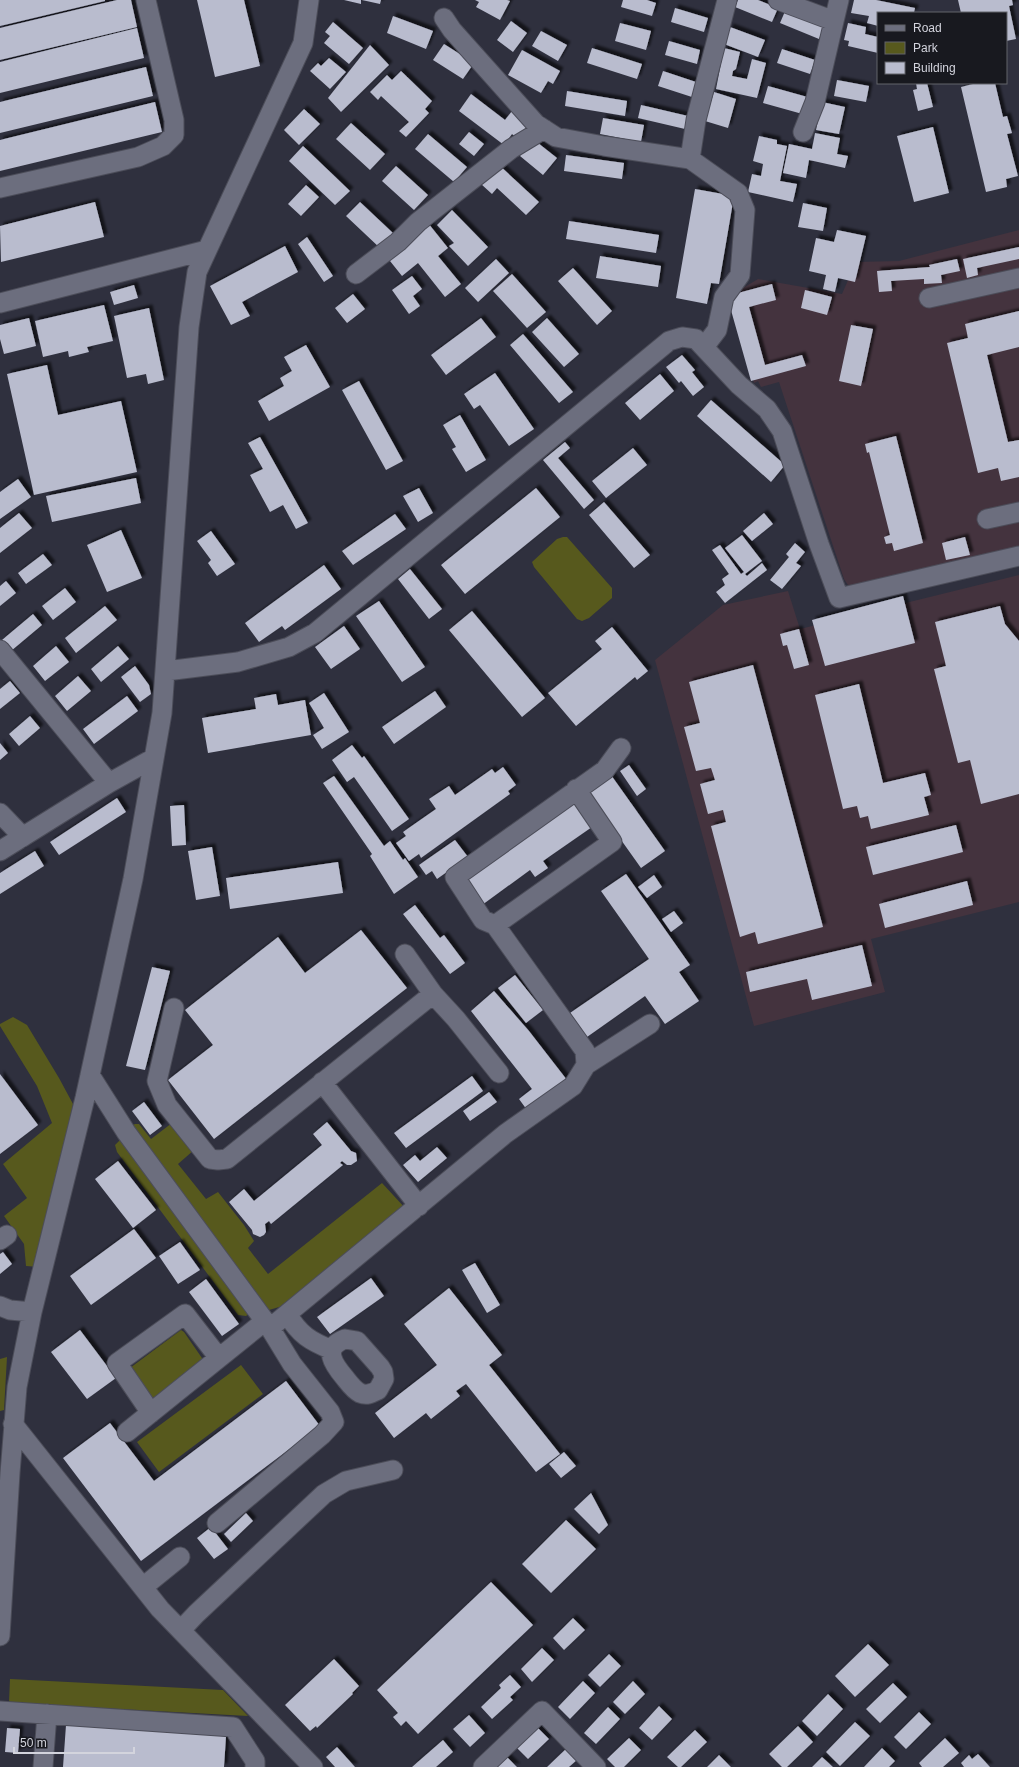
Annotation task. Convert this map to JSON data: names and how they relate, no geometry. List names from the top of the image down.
{
  "legend": ["Road", "Park", "Building"],
  "scale_bar": "50 m"
}
